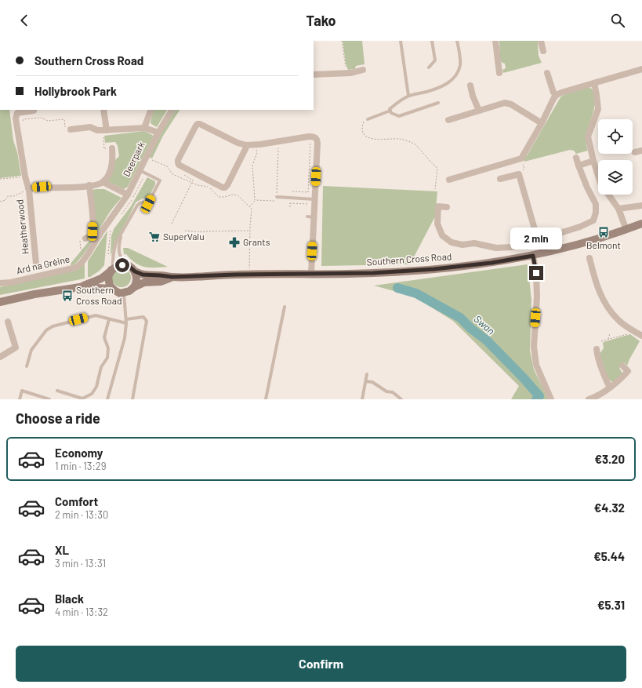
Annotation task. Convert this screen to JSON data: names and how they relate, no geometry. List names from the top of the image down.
{
  "streets": {
    "main road": ["Southern Cross Road"],
    "street": ["Deerpark", "Heatherwood", "Ard na Gréine"]
  },
  "crossings": [
    ["Deerpark", "Ard na Gréine"]
  ],
  "water": ["Swan"],
  "places": {
    "bus stop": ["Belmont", "Southern Cross Road"],
    "supermarket": ["SuperValu"],
    "pharmacy": ["Grants"]
  },
  "page": {
    "header": "Tako",
    "banner": ["Southern Cross Road", "Hollybrook Park"],
    "bubble": "2 min",
    "heading": "Choose a ride",
    "list": [
      {
        "name": "Economy",
        "note": "1 min · 13:29",
        "value": "€3.20"
      },
      {
        "name": "Comfort",
        "note": "2 min · 13:30",
        "value": "€4.32"
      },
      {
        "name": "XL",
        "note": "3 min · 13:31",
        "value": "€5.44"
      },
      {
        "name": "Black",
        "note": "4 min · 13:32",
        "value": "€5.31"
      }
    ],
    "buttons": "Confirm"
  }
}
